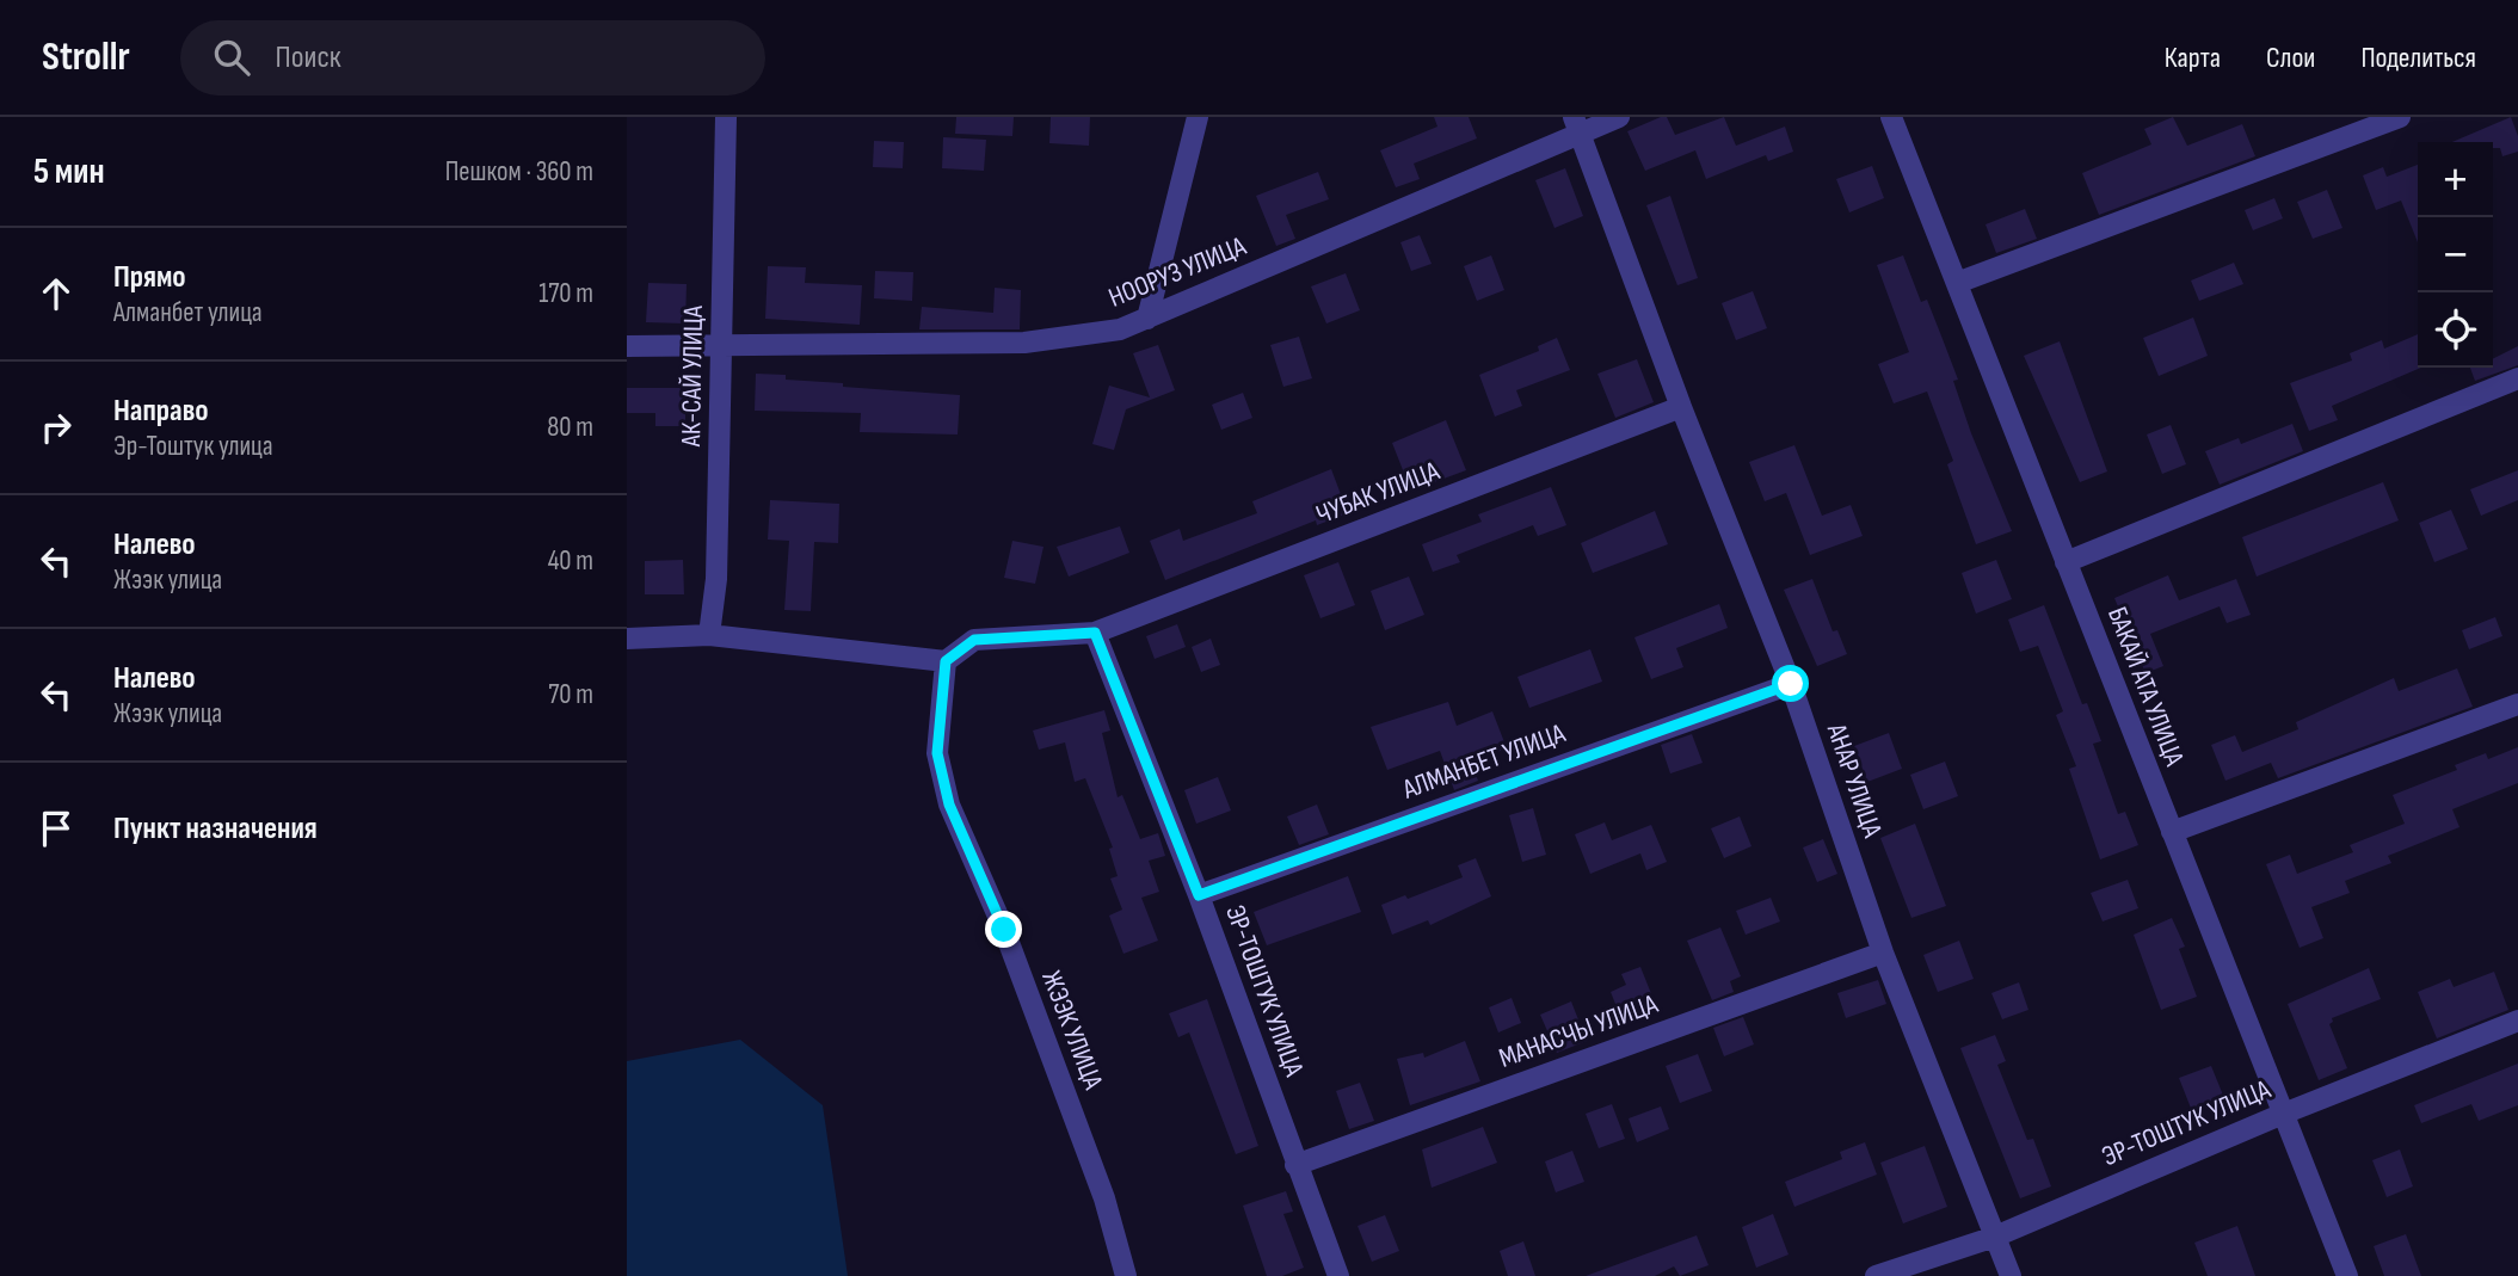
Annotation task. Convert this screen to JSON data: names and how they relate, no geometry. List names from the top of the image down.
{
  "streets": {
    "street": [
      "НООРУЗ УЛИЦА",
      "АК-САЙ УЛИЦА",
      "ЧУБАК УЛИЦА",
      "БАКАЙ АТА УЛИЦА",
      "АЛМАНБЕТ УЛИЦА",
      "АНАР УЛИЦА",
      "ЭР-ТОШТУК УЛИЦА",
      "ЖЭЭК УЛИЦА",
      "МАНАСЧЫ УЛИЦА"
    ]
  },
  "crossings": [
    ["НООРУЗ УЛИЦА", "АК-САЙ УЛИЦА"],
    ["НООРУЗ УЛИЦА", "АНАР УЛИЦА"],
    ["ЧУБАК УЛИЦА", "АНАР УЛИЦА"],
    ["ЧУБАК УЛИЦА", "ЭР-ТОШТУК УЛИЦА"],
    ["БАКАЙ АТА УЛИЦА", "ЭР-ТОШТУК УЛИЦА"],
    ["АЛМАНБЕТ УЛИЦА", "АНАР УЛИЦА"],
    ["АЛМАНБЕТ УЛИЦА", "ЭР-ТОШТУК УЛИЦА"],
    ["АНАР УЛИЦА", "ЭР-ТОШТУК УЛИЦА"],
    ["АНАР УЛИЦА", "МАНАСЧЫ УЛИЦА"],
    ["ЭР-ТОШТУК УЛИЦА", "МАНАСЧЫ УЛИЦА"]
  ],
  "page": {
    "header": "Strollr",
    "search": "Поиск",
    "nav": ["Карта", "Слои", "Поделиться"],
    "heading": ["5 мин", "Пешком · 360 m"],
    "map_buttons": ["+", "−"],
    "list": [
      ["Прямо", "Алманбет улица", "170 m"],
      ["Направо", "Эр-Тоштук улица", "80 m"],
      ["Налево", "Жээк улица", "40 m"],
      ["Налево", "Жээк улица", "70 m"],
      "Пункт назначения"
    ]
  }
}
